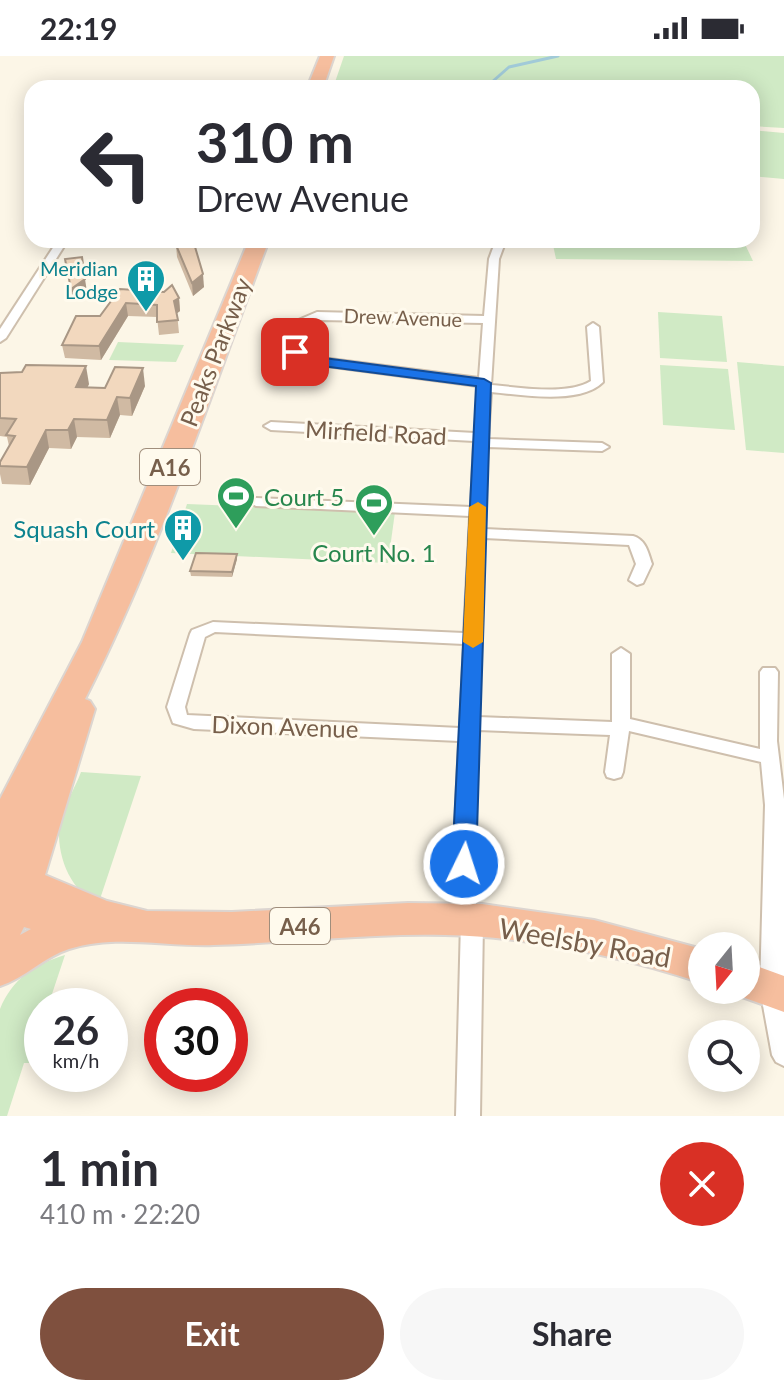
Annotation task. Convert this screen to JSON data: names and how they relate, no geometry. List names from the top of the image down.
{
  "streets": {
    "highway": [
      "Peaks Parkway",
      "A16",
      "A46",
      "Weelsby Road"
    ],
    "street": ["Drew Avenue", "Mirfield Road", "Dixon Avenue"]
  },
  "crossings": [
    ["Peaks Parkway", "A46"],
    ["Peaks Parkway", "Weelsby Road"],
    ["A46", "Weelsby Road"]
  ],
  "places": {
    "building": ["Meridian Lodge", "Squash Court"],
    "sports": ["Court 5", "Court No. 1"]
  },
  "north": "bottom",
  "page": {
    "status": "22:19",
    "turn": ["310 m", "Drew Avenue"],
    "speed": "26 km/h",
    "limit": "30",
    "heading": ["1 min", "410 m · 22:20"],
    "buttons": ["Exit", "Share"]
  }
}
